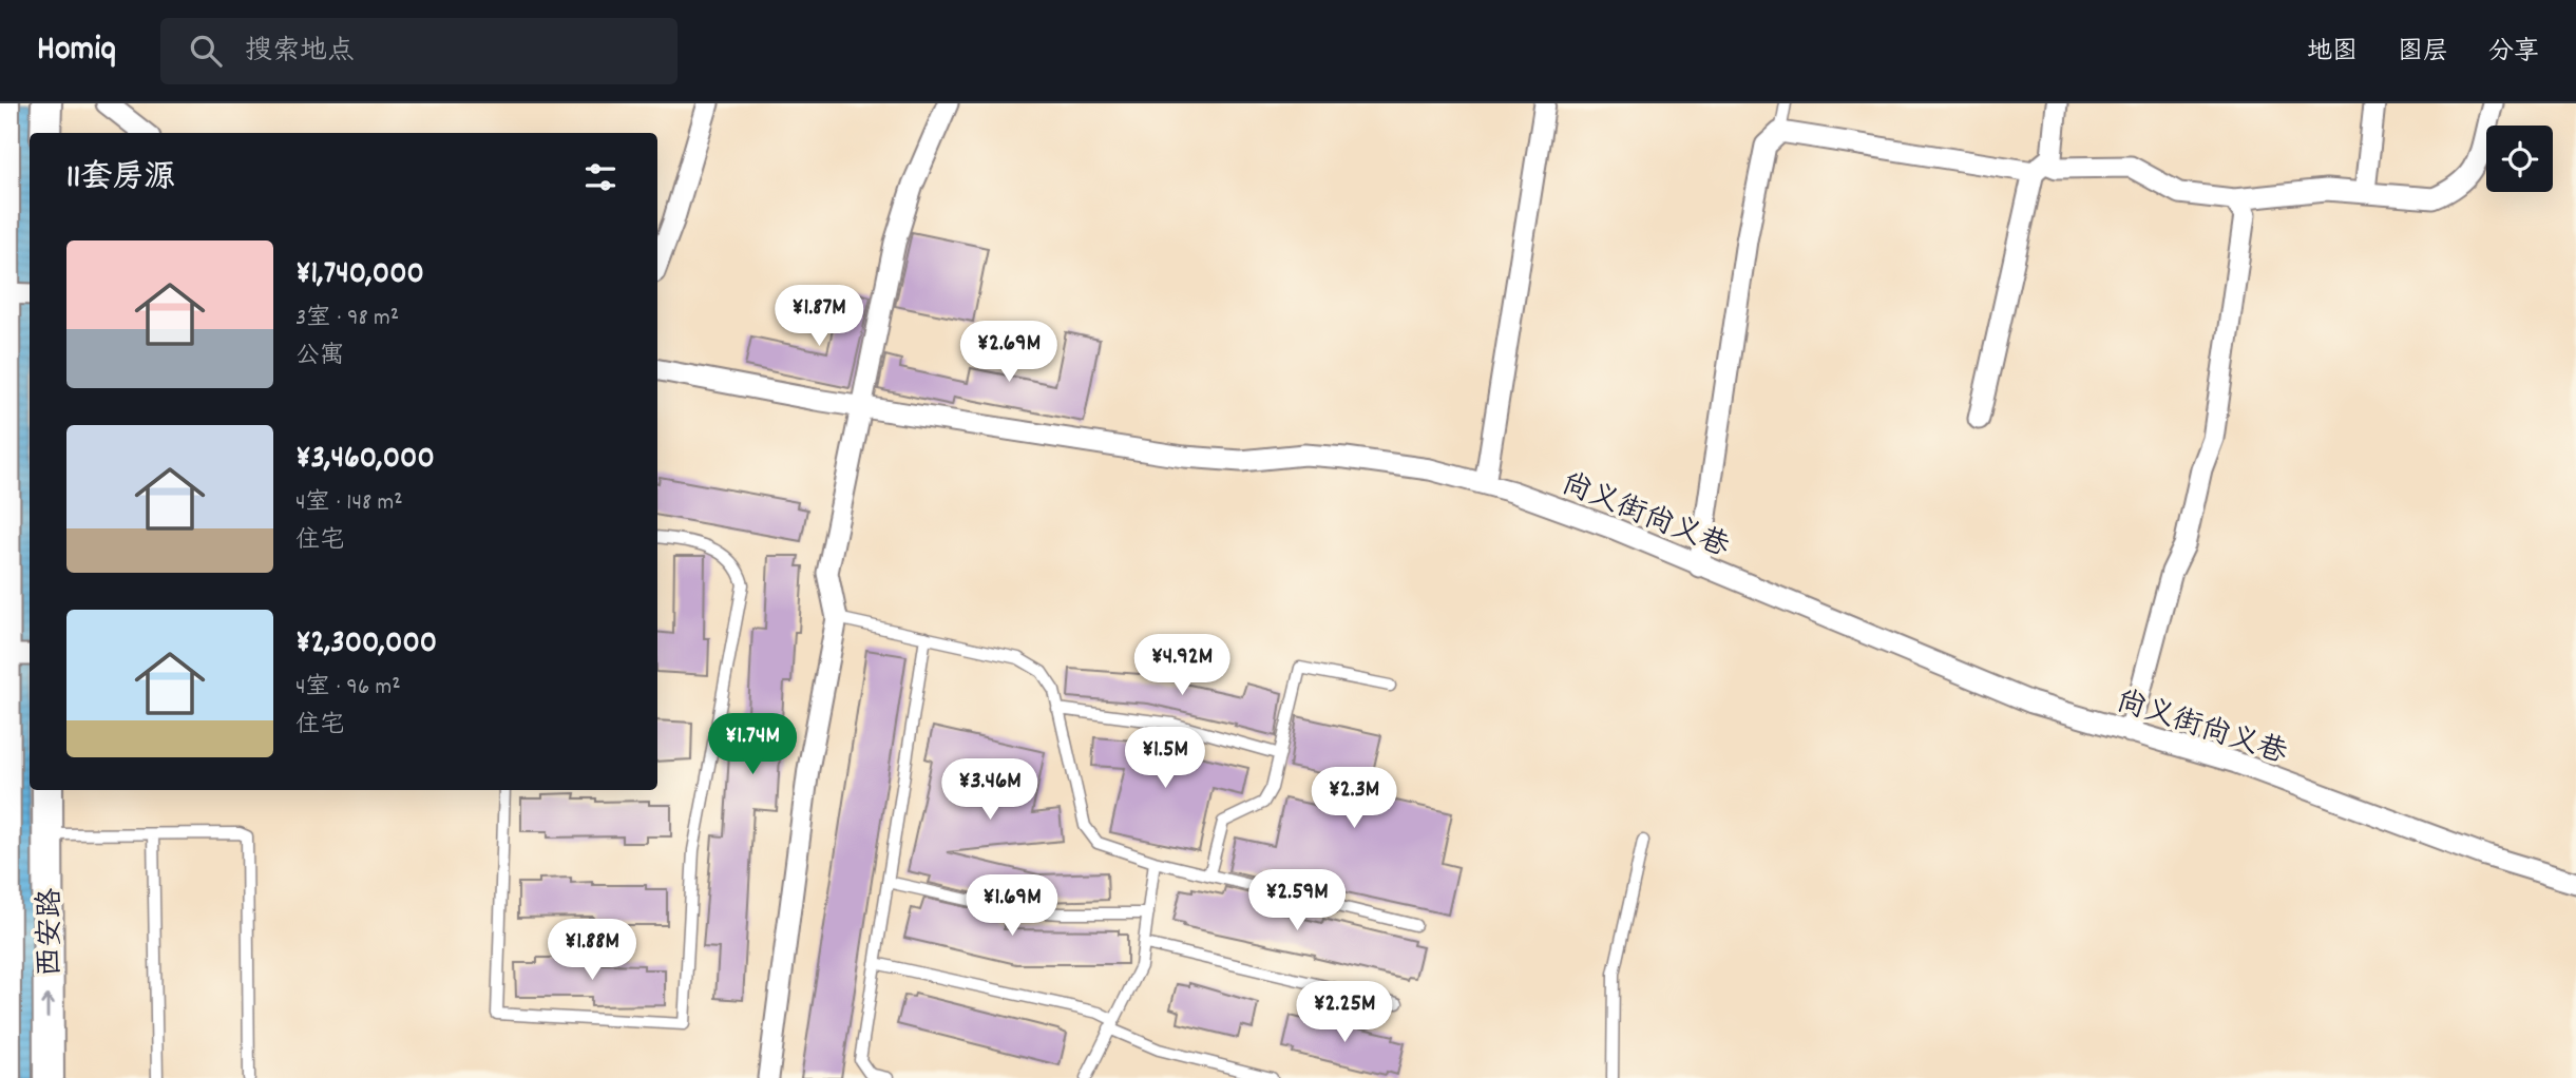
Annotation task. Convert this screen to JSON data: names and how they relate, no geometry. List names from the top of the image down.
{
  "streets": {
    "street": ["尚义街尚义巷", "西安路"]
  },
  "page": {
    "header": "Homiq",
    "search": "搜索地点",
    "nav": ["地图", "图层", "分享"],
    "heading": "11套房源",
    "list": [
      {
        "name": "¥1,740,000",
        "note": "3室 · 98 m² · 公寓"
      },
      {
        "name": "¥3,460,000",
        "note": "4室 · 148 m² · 住宅"
      },
      {
        "name": "¥2,300,000",
        "note": "4室 · 96 m² · 住宅"
      }
    ],
    "price": [
      "¥1.87M",
      "¥2.69M",
      "¥4.92M",
      "¥1.74M",
      "¥1.5M",
      "¥3.46M",
      "¥2.3M",
      "¥2.59M",
      "¥1.69M",
      "¥1.88M",
      "¥2.25M"
    ]
  }
}
